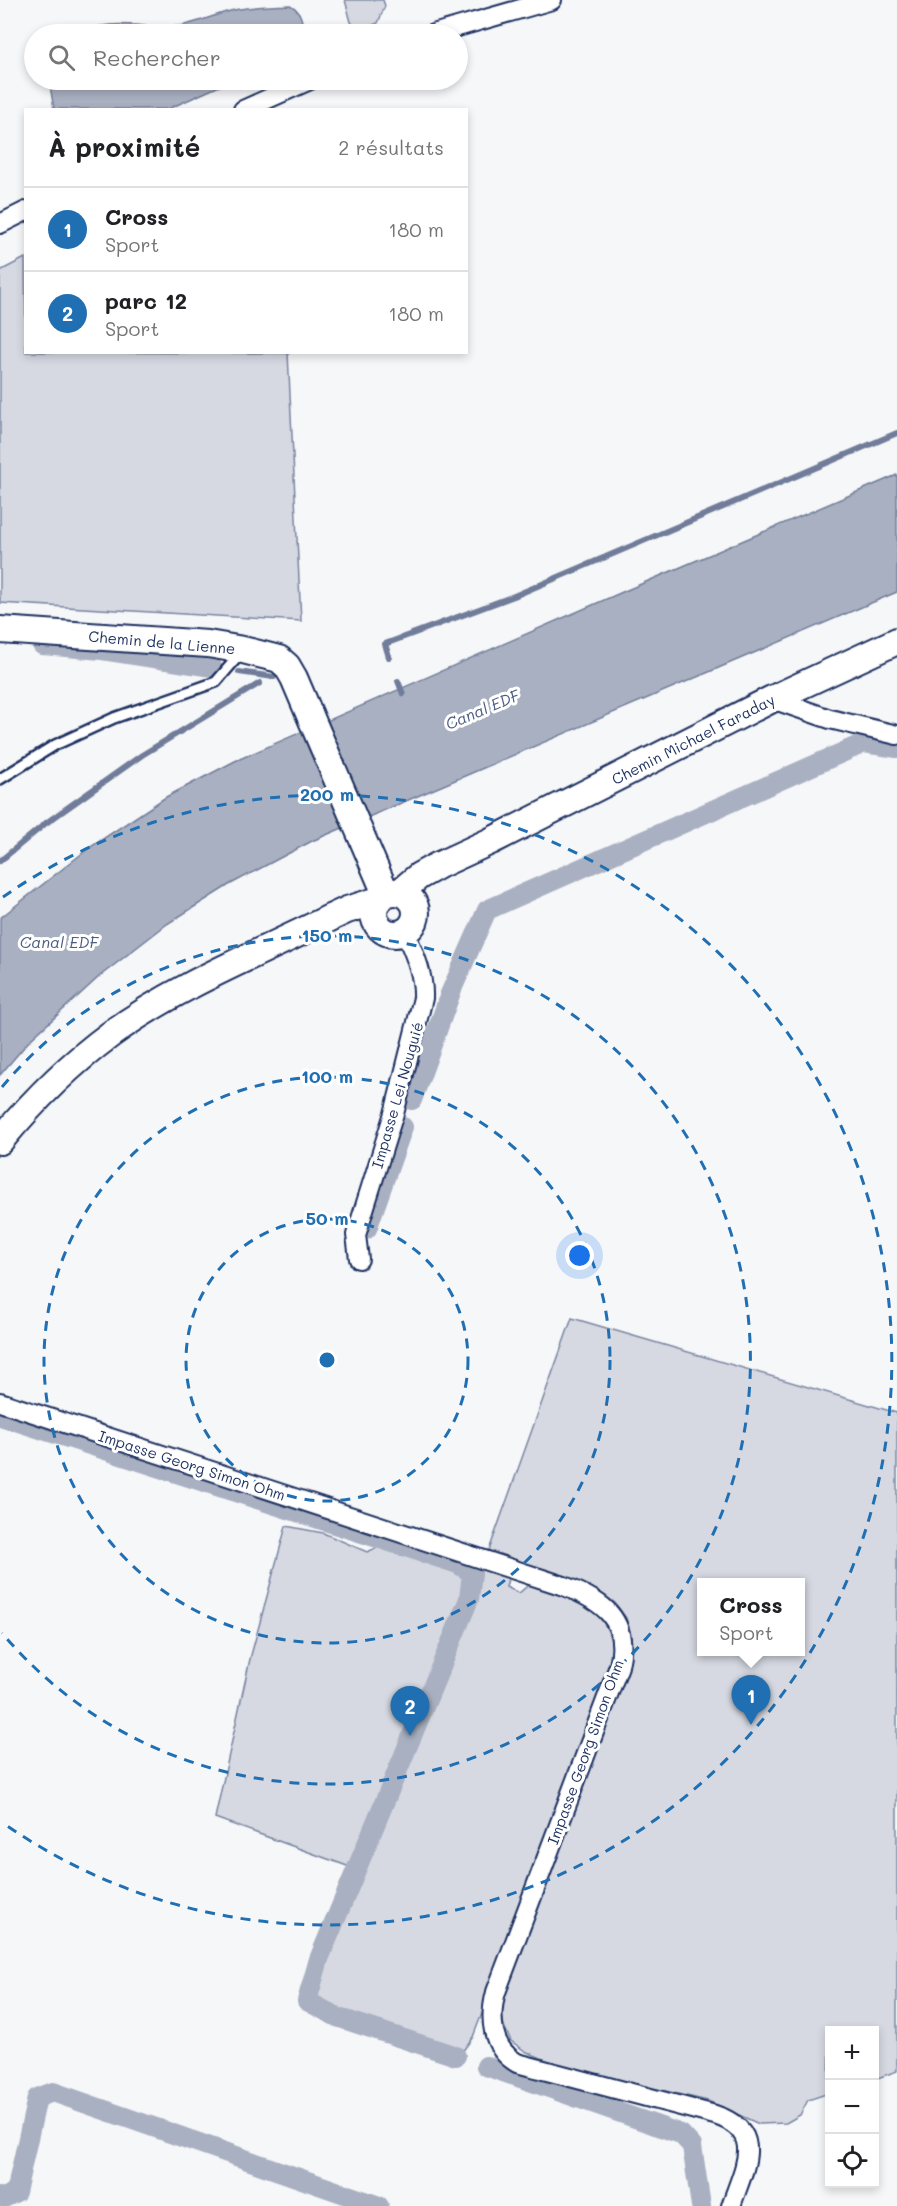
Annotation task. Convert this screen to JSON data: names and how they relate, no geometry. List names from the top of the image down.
{
  "streets": {
    "main road": ["Chemin de la Lienne", "Chemin Michael Faraday"],
    "street": ["Impasse Lei Nouguié", "Impasse Georg Simon Ohm"]
  },
  "crossings": [
    ["Chemin de la Lienne", "Chemin Michael Faraday"],
    ["Chemin de la Lienne", "Impasse Lei Nouguié"],
    ["Chemin Michael Faraday", "Impasse Lei Nouguié"]
  ],
  "water": ["Canal EDF"],
  "page": {
    "search": "Rechercher",
    "heading": ["À proximité", "2 résultats"],
    "list": [
      {
        "mark": "1",
        "name": "Cross",
        "note": "Sport",
        "value": "180 m"
      },
      {
        "mark": "2",
        "name": "parc 12",
        "note": "Sport",
        "value": "180 m"
      }
    ],
    "popup": ["Cross", "Sport"],
    "pins": ["1", "2"],
    "map_buttons": ["+", "−"]
  },
  "rings": [
    "200 m",
    "150 m",
    "100 m",
    "50 m"
  ]
}
